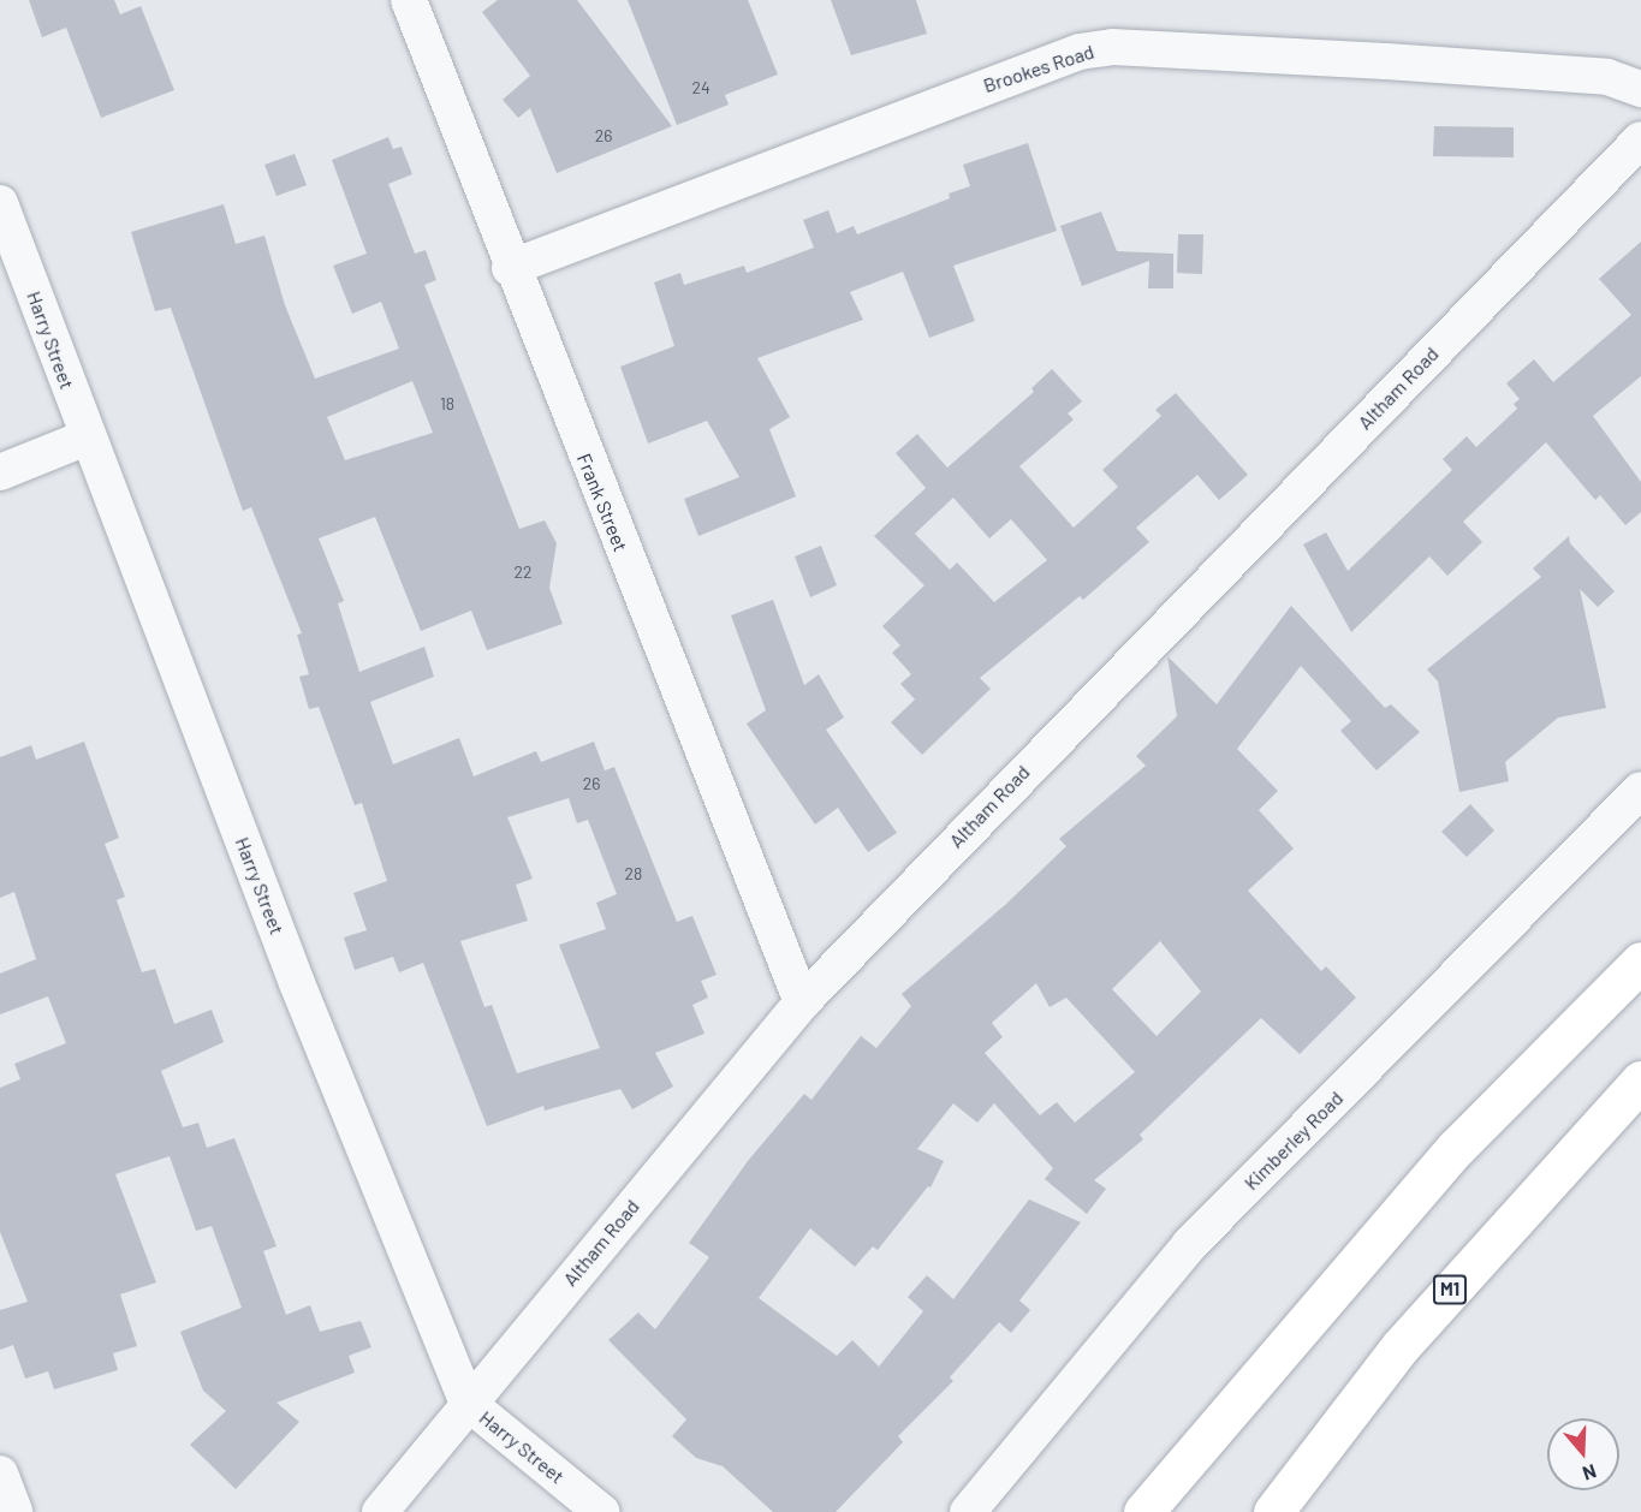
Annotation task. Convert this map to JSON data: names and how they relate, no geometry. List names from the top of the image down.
{
  "streets": {
    "highway": ["M1"],
    "street": [
      "Brookes Road",
      "Harry Street",
      "Altham Road",
      "Frank Street",
      "Kimberley Road"
    ]
  },
  "crossings": [
    ["Brookes Road", "Frank Street"],
    ["Harry Street", "Altham Road"],
    ["Altham Road", "Frank Street"]
  ],
  "house_numbers": [
    "24",
    "26",
    "18",
    "22",
    "26",
    "28"
  ],
  "north": "bottom"
}
